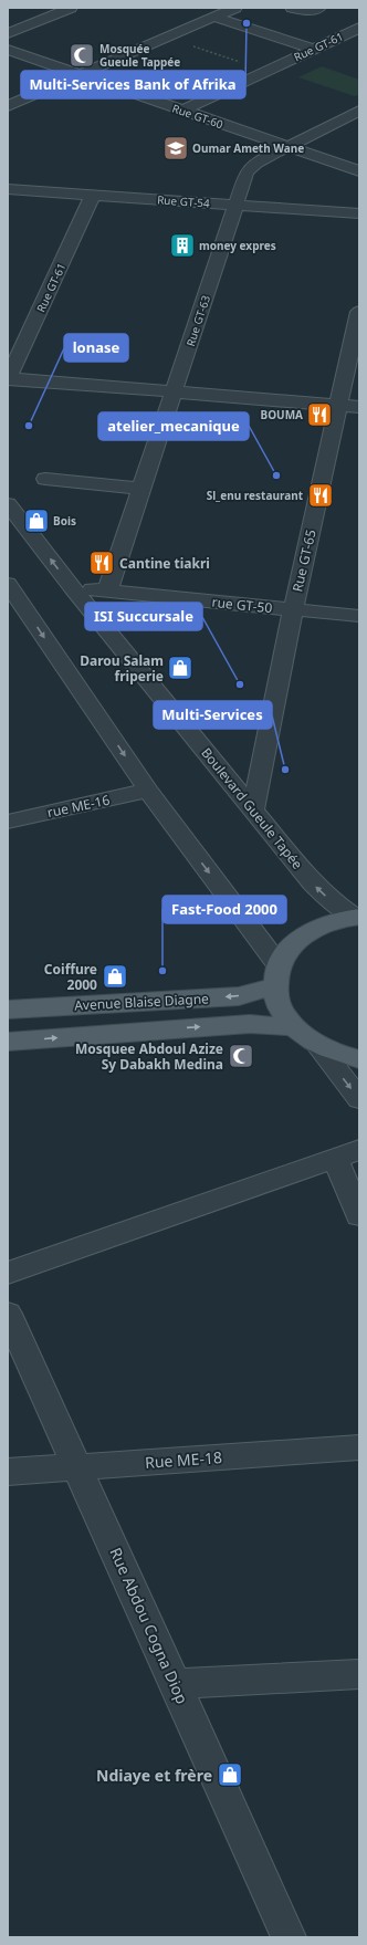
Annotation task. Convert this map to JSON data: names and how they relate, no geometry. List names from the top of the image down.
{
  "streets": {
    "main road": ["Avenue Blaise Diagne"],
    "street": [
      "Rue GT-61",
      "Rue GT-60",
      "Rue GT-54",
      "Rue GT-63",
      "Rue GT-65",
      "rue GT-50",
      "rue ME-16",
      "Boulevard Gueule Tapée",
      "Rue ME-18",
      "Rue Abdou Cogna Diop"
    ]
  },
  "crossings": [
    ["Rue GT-61", "Rue GT-60"],
    ["Rue GT-61", "Rue GT-54"],
    ["Rue GT-60", "Rue GT-63"],
    ["Rue GT-54", "Rue GT-63"],
    ["Rue GT-63", "rue GT-50"],
    ["Rue GT-65", "rue GT-50"],
    ["Rue GT-65", "Boulevard Gueule Tapée"],
    ["rue GT-50", "Boulevard Gueule Tapée"],
    ["Rue ME-18", "Rue Abdou Cogna Diop"]
  ],
  "places": {
    "other": [
      "Multi-Services Bank of Afrika",
      "lonase",
      "atelier_mecanique",
      "ISI Succursale",
      "Multi-Services",
      "Fast-Food 2000"
    ],
    "mosque": ["Mosquée Gueule Tappée", "Mosquee Abdoul Azize Sy Dabakh Medina"],
    "school or university": ["Oumar Ameth Wane"],
    "building": ["money expres"],
    "restaurant": ["BOUMA", "Sl_enu restaurant", "Cantine tiakri"],
    "shop": [
      "Bois",
      "Darou Salam friperie",
      "Coiffure 2000",
      "Ndiaye et frère"
    ]
  }
}
